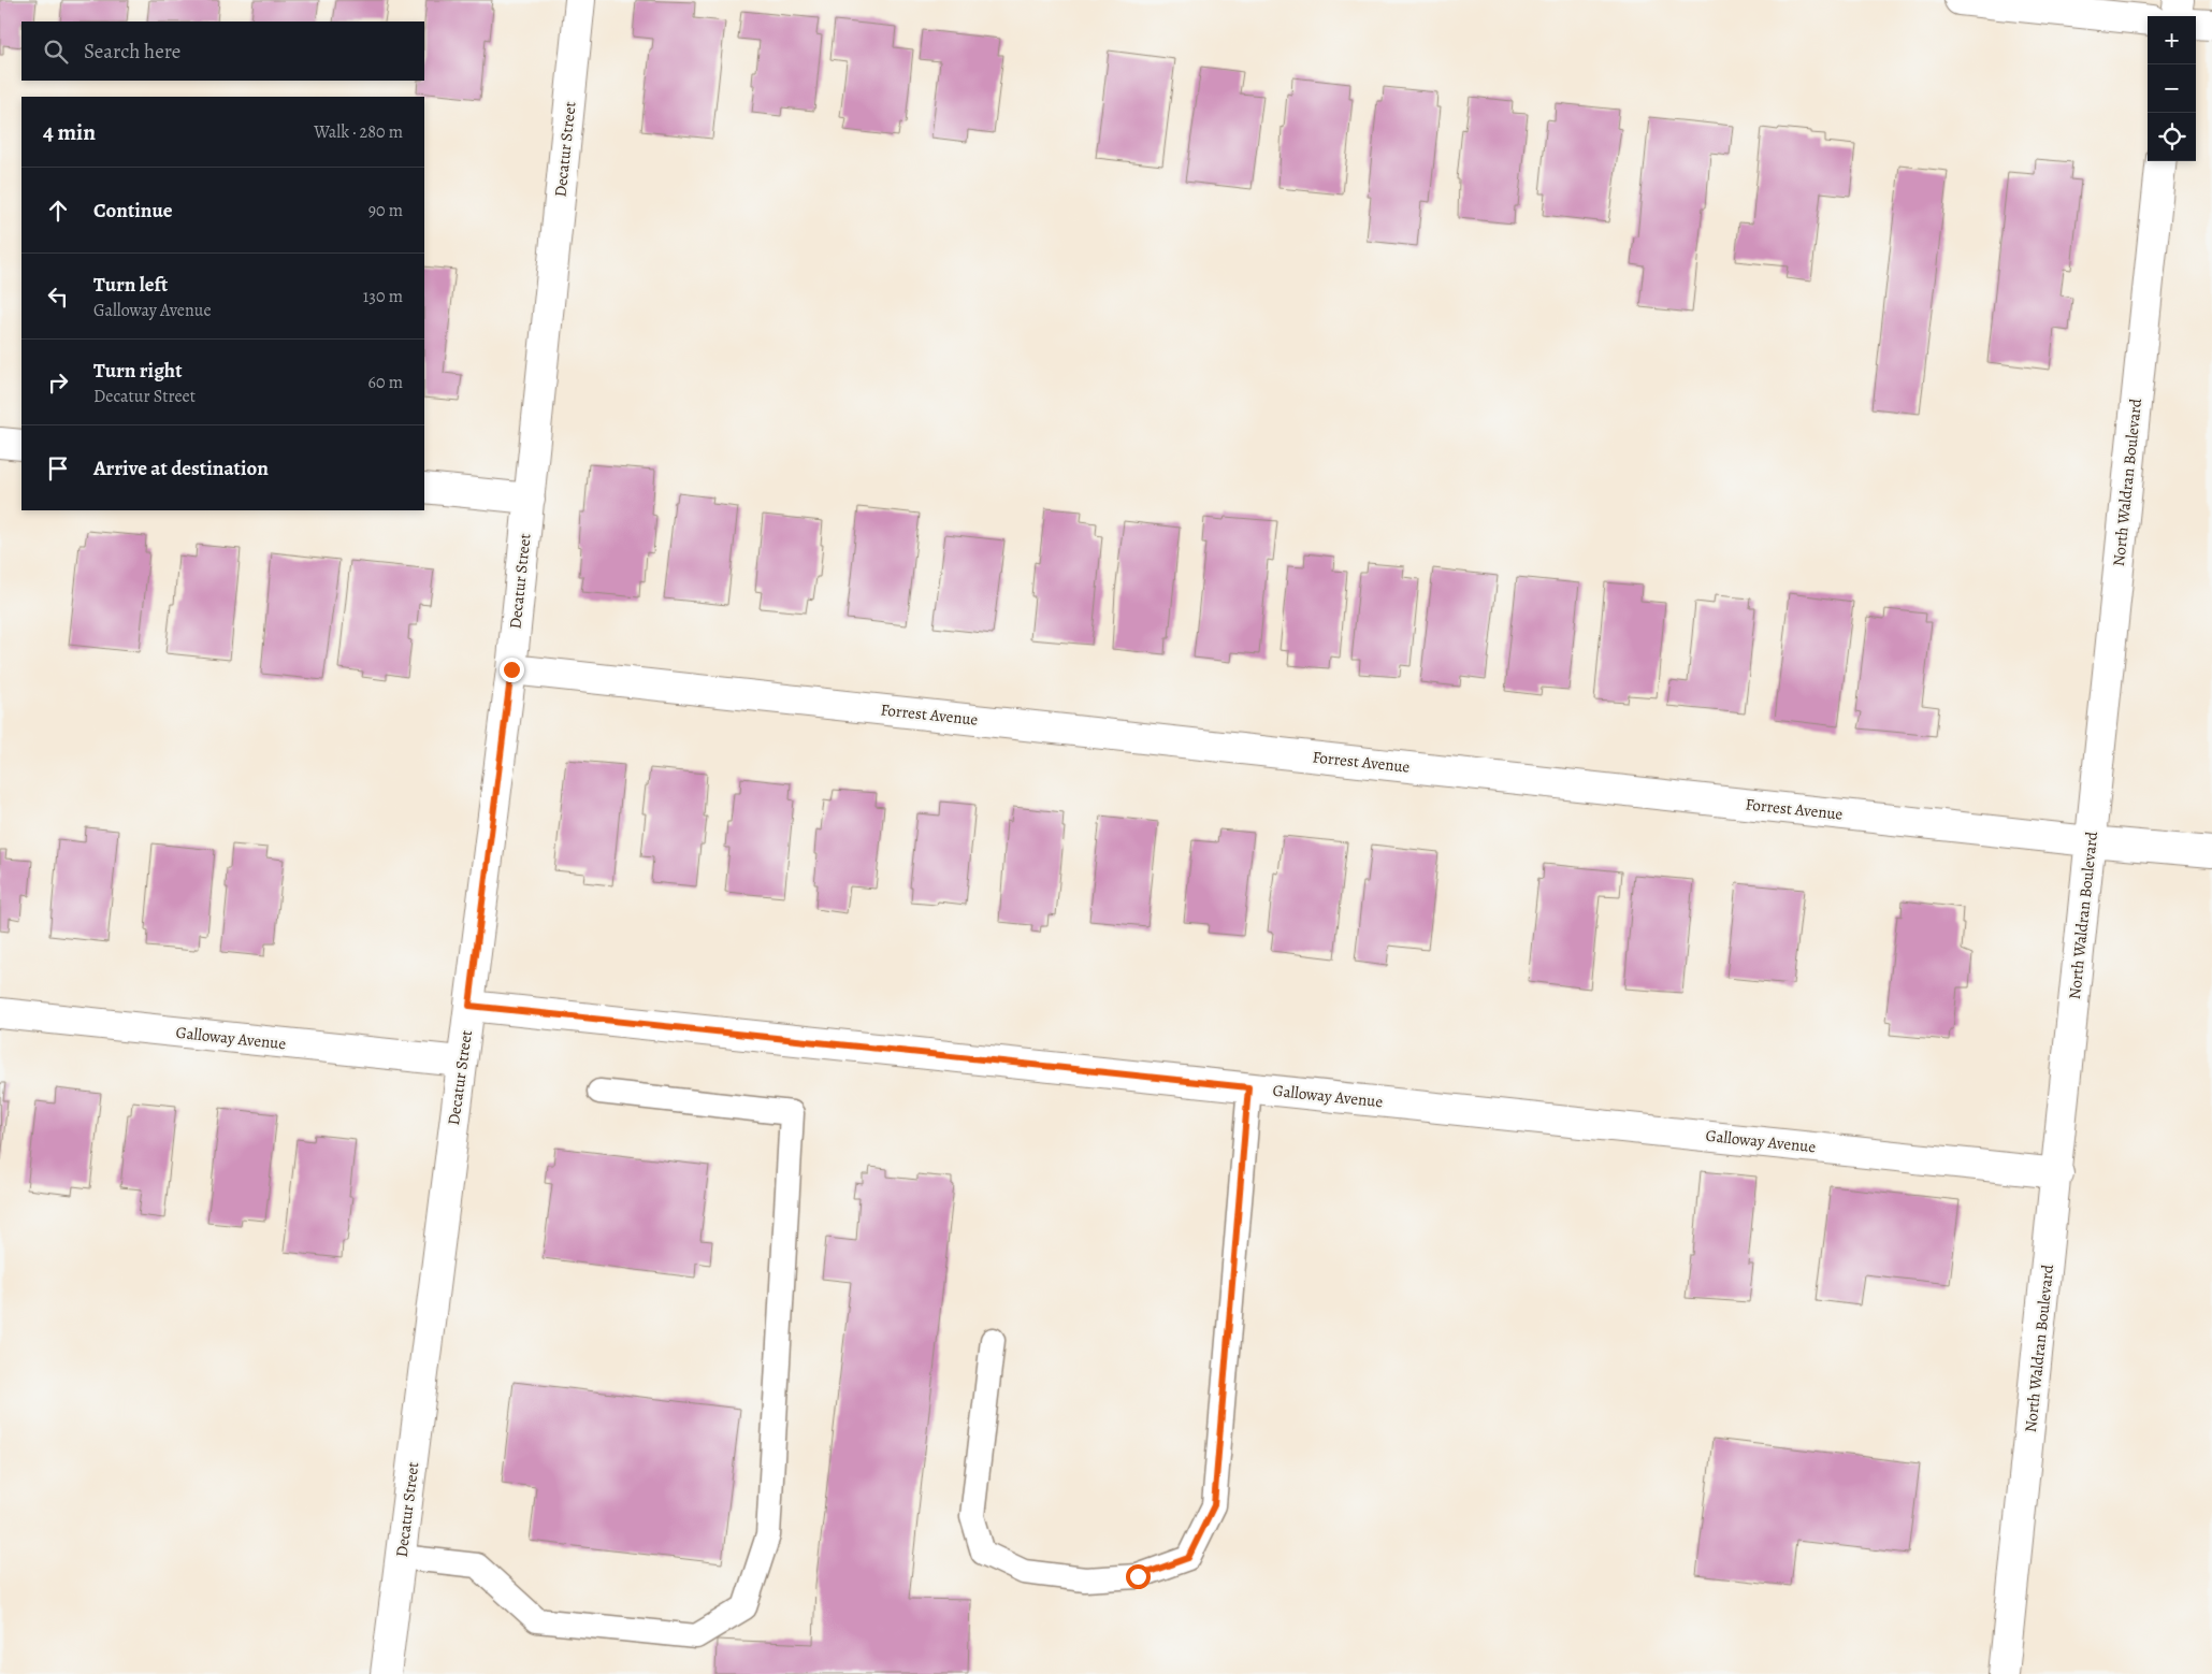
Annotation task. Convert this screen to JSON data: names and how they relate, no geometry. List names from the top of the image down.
{
  "streets": {
    "street": [
      "Decatur Street",
      "North Waldran Boulevard",
      "Forrest Avenue",
      "Galloway Avenue"
    ]
  },
  "crossings": [
    ["Decatur Street", "Forrest Avenue"],
    ["Decatur Street", "Galloway Avenue"],
    ["North Waldran Boulevard", "Forrest Avenue"],
    ["North Waldran Boulevard", "Galloway Avenue"]
  ],
  "page": {
    "map_buttons": ["+", "−"],
    "search": "Search here",
    "heading": ["4 min", "Walk · 280 m"],
    "list": [
      ["Continue", "90 m"],
      ["Turn left", "Galloway Avenue", "130 m"],
      ["Turn right", "Decatur Street", "60 m"],
      "Arrive at destination"
    ]
  }
}
